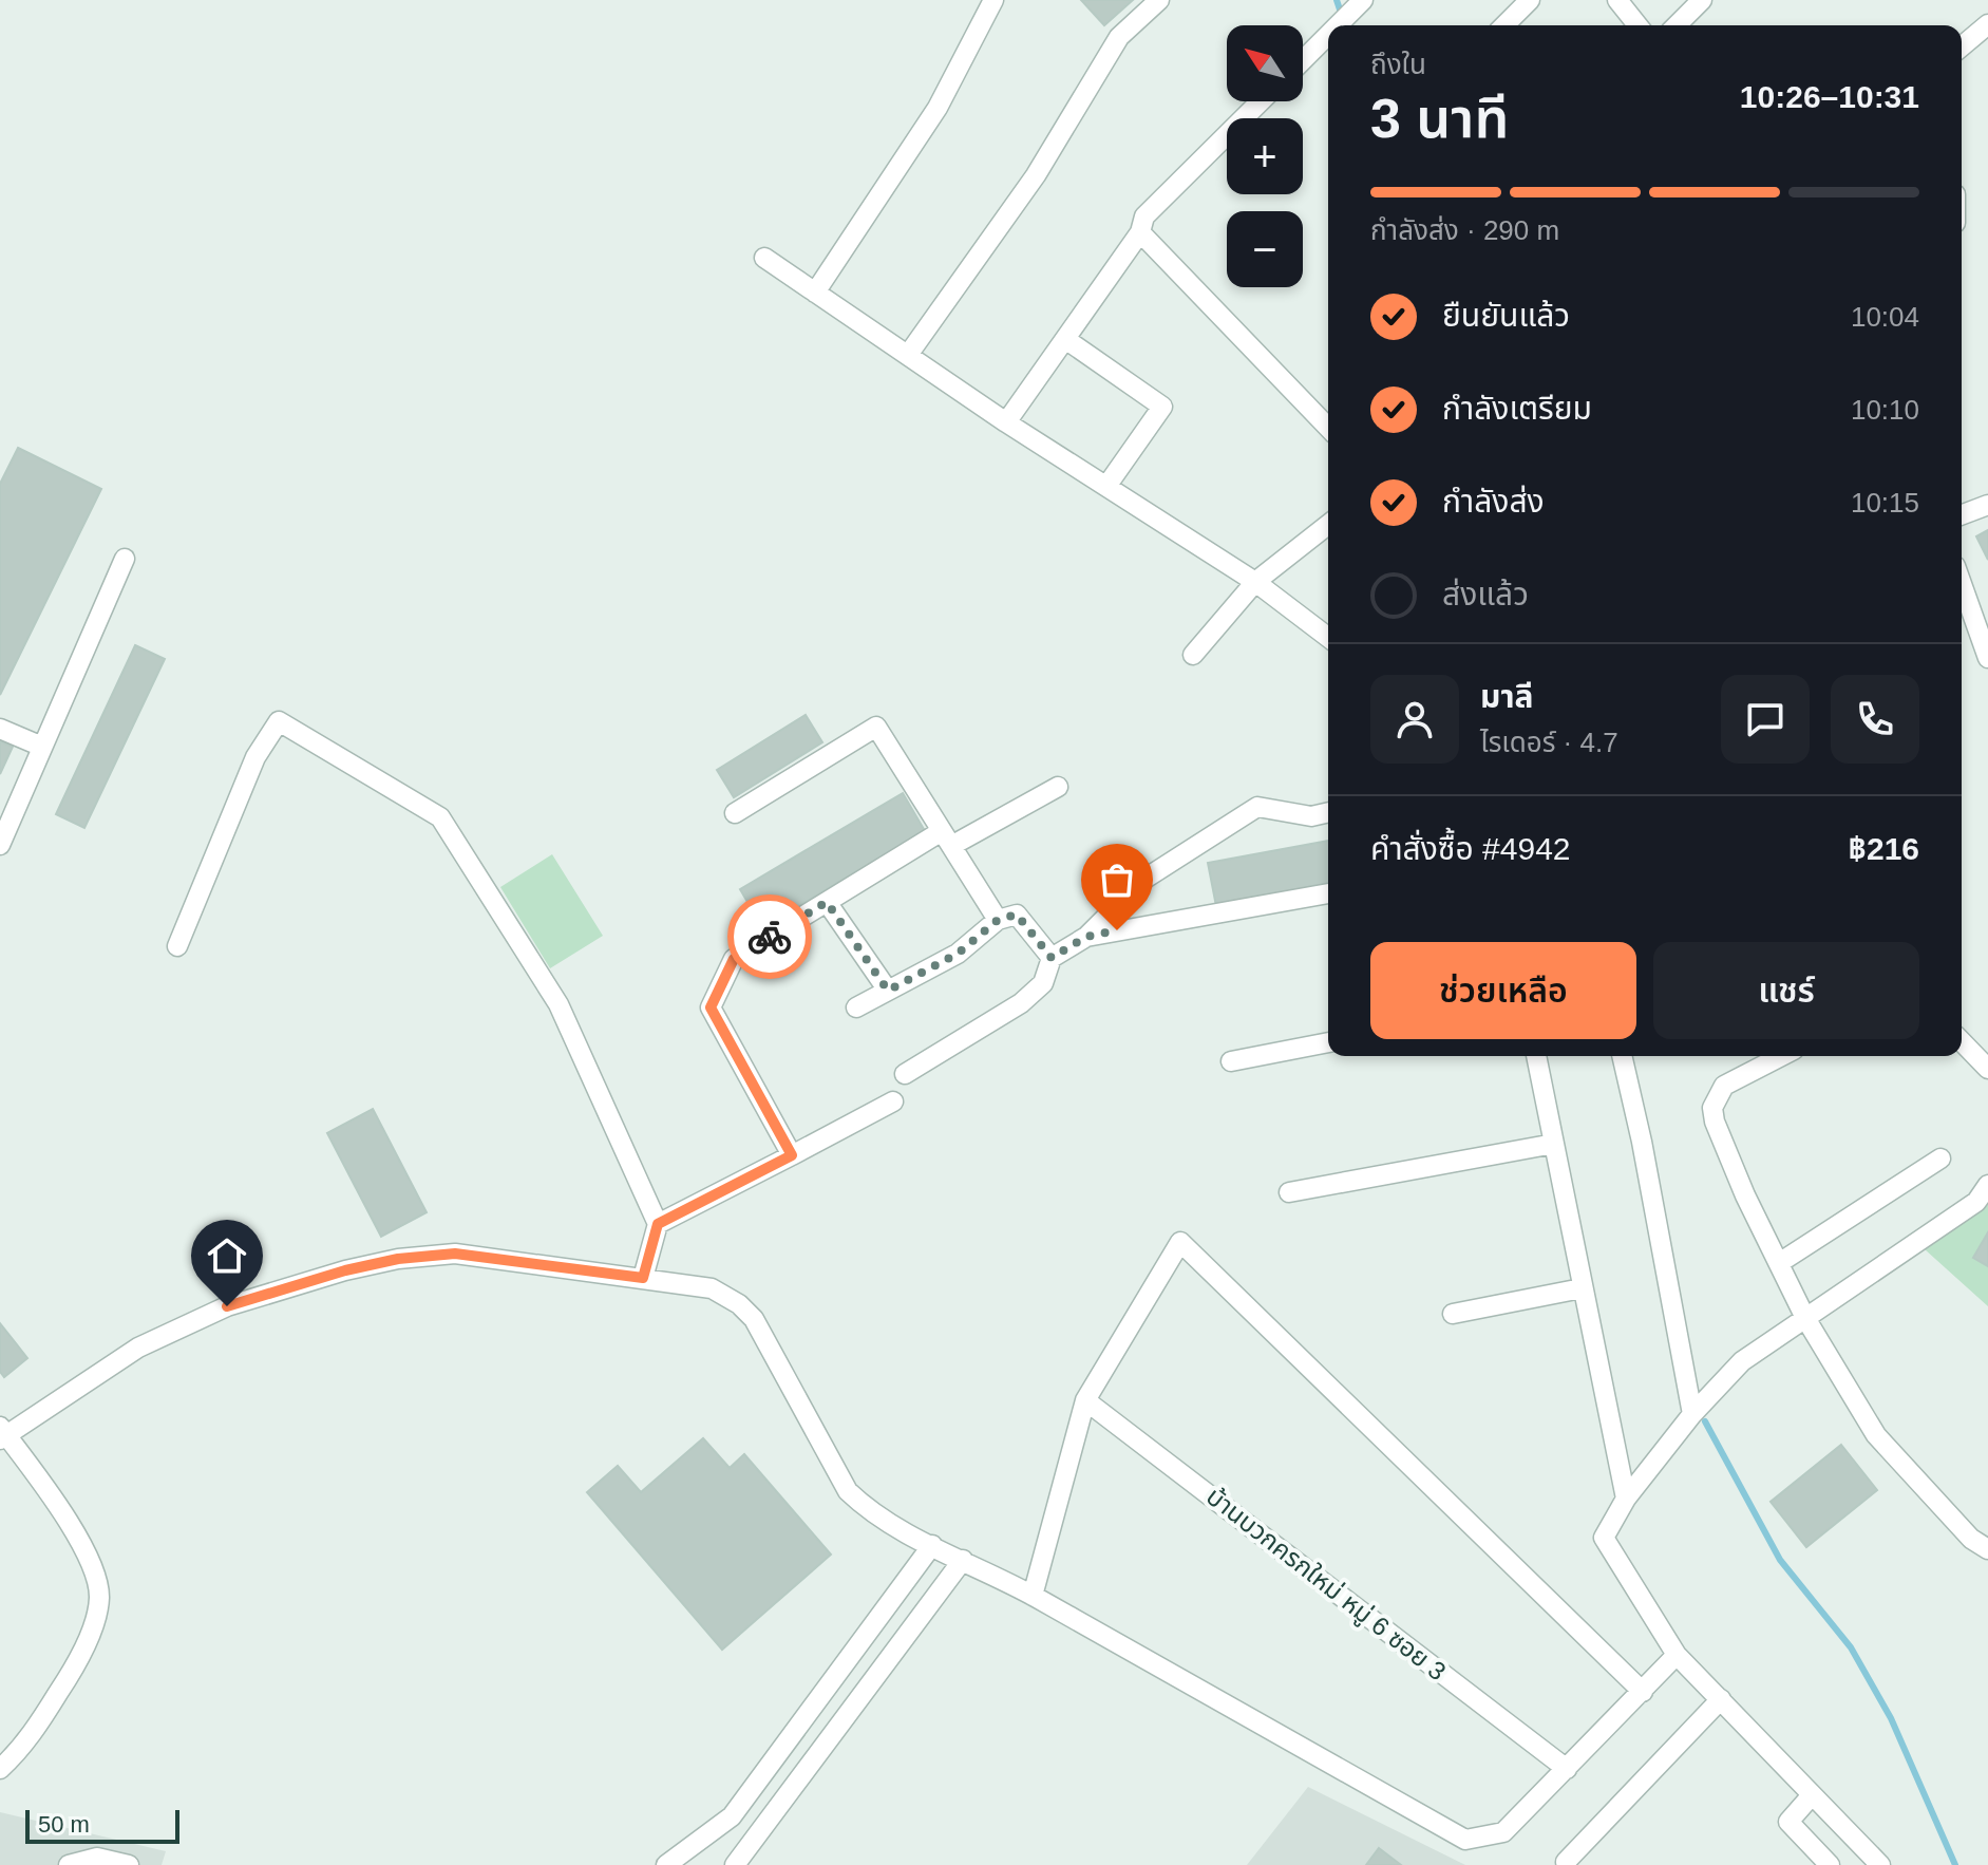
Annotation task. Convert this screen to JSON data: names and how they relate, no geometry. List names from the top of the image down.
{
  "streets": {
    "street": ["บ้านบวกครกใหม่ หมู่ 6 ซอย 3"]
  },
  "scale_bar": "50 m",
  "north": "top left",
  "page": {
    "map_buttons": ["+", "−"],
    "heading": ["3 นาที", "ถึงใน", "10:26–10:31"],
    "panel": [
      "มาลี",
      "ไรเดอร์ · 4.7",
      "คำสั่งซื้อ #4942",
      "฿216"
    ],
    "bar": "กำลังส่ง · 290 m",
    "list": [
      ["ยืนยันแล้ว", "10:04"],
      ["กำลังเตรียม", "10:10"],
      ["กำลังส่ง", "10:15"],
      "ส่งแล้ว"
    ],
    "buttons": ["ช่วยเหลือ", "แชร์"],
    "scale": "50 m"
  }
}
